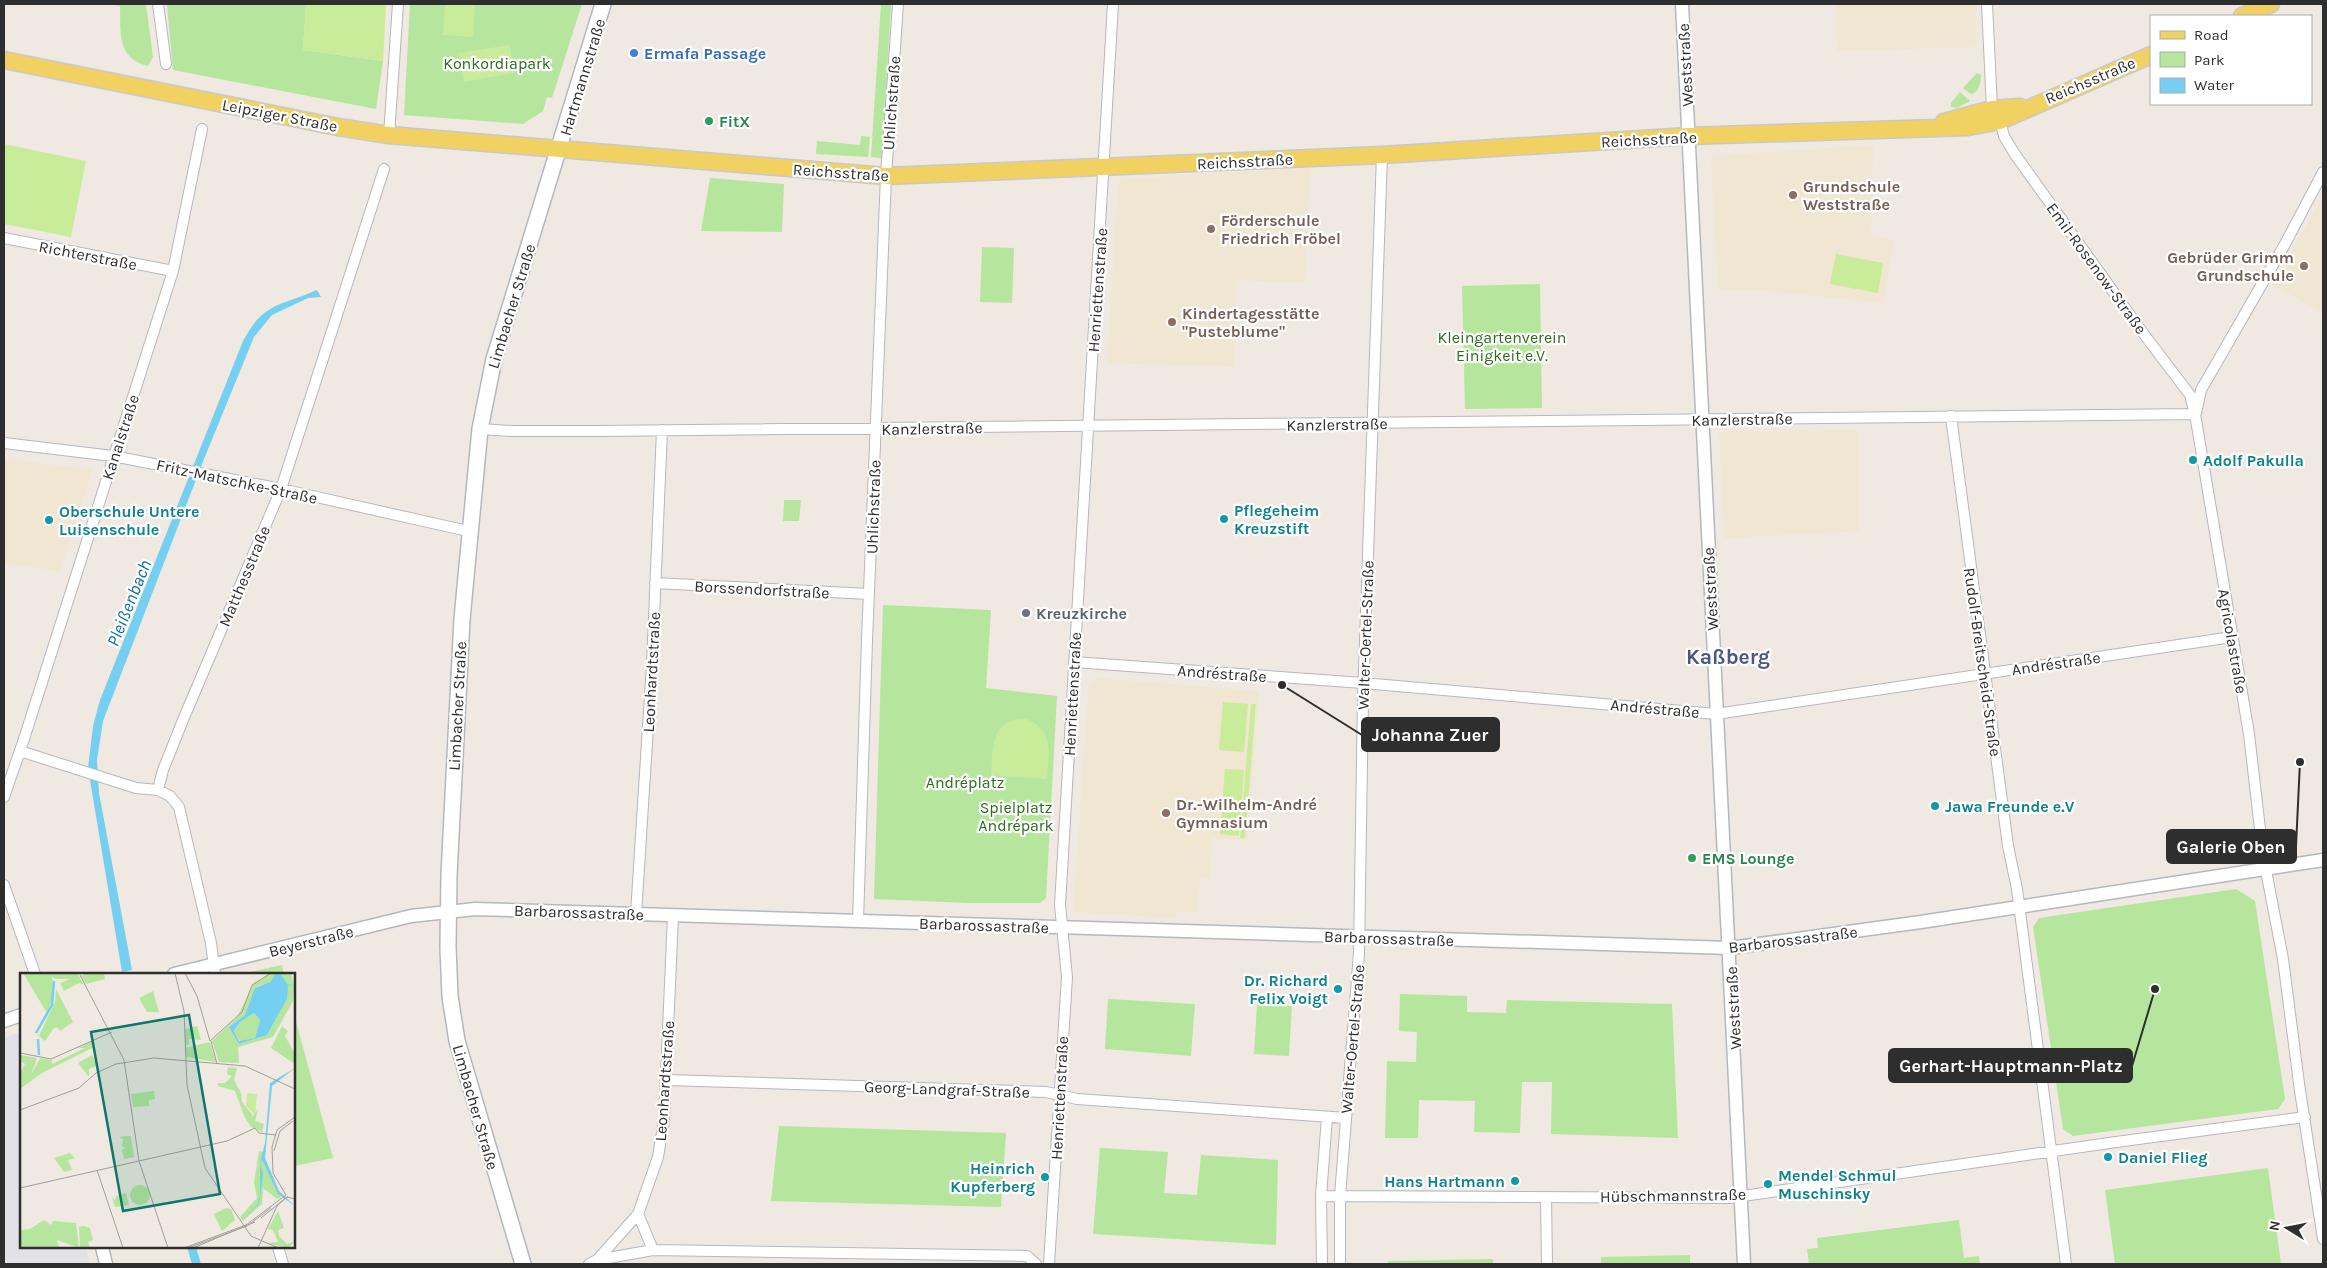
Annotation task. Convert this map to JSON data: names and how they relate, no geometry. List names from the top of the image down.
{
  "streets": {
    "main road": [
      "Hartmannstraße",
      "Reichsstraße",
      "Leipziger Straße",
      "Limbacher Straße"
    ],
    "street": [
      "Weststraße",
      "Uhlichstraße",
      "Richterstraße",
      "Emil-Rosenow-Straße",
      "Henriettenstraße",
      "Kanzlerstraße",
      "Kanalstraße",
      "Fritz-Matschke-Straße",
      "Matthesstraße",
      "Borssendorfstraße",
      "Walter-Oertel-Straße",
      "Agricolastraße",
      "Rudolf-Breitscheid-Straße",
      "Andréstraße",
      "Leonhardtstraße",
      "Barbarossastraße",
      "Beyerstraße",
      "Georg-Landgraf-Straße",
      "Hübschmannstraße"
    ]
  },
  "crossings": [
    ["Weststraße", "Reichsstraße"],
    ["Weststraße", "Kanzlerstraße"],
    ["Weststraße", "Andréstraße"],
    ["Weststraße", "Barbarossastraße"],
    ["Weststraße", "Hübschmannstraße"],
    ["Hartmannstraße", "Reichsstraße"],
    ["Hartmannstraße", "Leipziger Straße"],
    ["Hartmannstraße", "Limbacher Straße"],
    ["Reichsstraße", "Uhlichstraße"],
    ["Reichsstraße", "Leipziger Straße"],
    ["Reichsstraße", "Emil-Rosenow-Straße"],
    ["Reichsstraße", "Henriettenstraße"],
    ["Reichsstraße", "Limbacher Straße"],
    ["Reichsstraße", "Walter-Oertel-Straße"],
    ["Uhlichstraße", "Kanzlerstraße"],
    ["Uhlichstraße", "Borssendorfstraße"],
    ["Uhlichstraße", "Barbarossastraße"],
    ["Leipziger Straße", "Limbacher Straße"],
    ["Richterstraße", "Kanalstraße"],
    ["Emil-Rosenow-Straße", "Kanzlerstraße"],
    ["Emil-Rosenow-Straße", "Agricolastraße"],
    ["Henriettenstraße", "Kanzlerstraße"],
    ["Henriettenstraße", "Andréstraße"],
    ["Henriettenstraße", "Barbarossastraße"],
    ["Henriettenstraße", "Georg-Landgraf-Straße"],
    ["Limbacher Straße", "Kanzlerstraße"],
    ["Limbacher Straße", "Fritz-Matschke-Straße"],
    ["Limbacher Straße", "Barbarossastraße"],
    ["Limbacher Straße", "Beyerstraße"],
    ["Kanzlerstraße", "Walter-Oertel-Straße"],
    ["Kanzlerstraße", "Agricolastraße"],
    ["Kanzlerstraße", "Rudolf-Breitscheid-Straße"],
    ["Kanzlerstraße", "Leonhardtstraße"],
    ["Kanalstraße", "Fritz-Matschke-Straße"],
    ["Fritz-Matschke-Straße", "Matthesstraße"],
    ["Borssendorfstraße", "Leonhardtstraße"],
    ["Walter-Oertel-Straße", "Andréstraße"],
    ["Walter-Oertel-Straße", "Barbarossastraße"],
    ["Walter-Oertel-Straße", "Georg-Landgraf-Straße"],
    ["Walter-Oertel-Straße", "Hübschmannstraße"],
    ["Agricolastraße", "Andréstraße"],
    ["Agricolastraße", "Barbarossastraße"],
    ["Agricolastraße", "Hübschmannstraße"],
    ["Rudolf-Breitscheid-Straße", "Andréstraße"],
    ["Rudolf-Breitscheid-Straße", "Barbarossastraße"],
    ["Rudolf-Breitscheid-Straße", "Hübschmannstraße"],
    ["Leonhardtstraße", "Barbarossastraße"],
    ["Leonhardtstraße", "Georg-Landgraf-Straße"],
    ["Barbarossastraße", "Beyerstraße"]
  ],
  "districts": ["Kaßberg"],
  "water": ["Pleißenbach"],
  "parks": [
    "Konkordiapark",
    "Kleingartenverein Einigkeit e.V.",
    "Andréplatz",
    "Spielplatz Andrépark"
  ],
  "places": [
    "Ermafa Passage",
    "FitX",
    "Grundschule Weststraße",
    "Förderschule Friedrich Fröbel",
    "Gebrüder Grimm Grundschule",
    "Kindertagesstätte \"Pusteblume\"",
    "Adolf Pakulla",
    "Pflegeheim Kreuzstift",
    "Oberschule Untere Luisenschule",
    "Kreuzkirche",
    "Johanna Zuer",
    "Galerie Oben",
    "Jawa Freunde e.V",
    "Dr.-Wilhelm-André Gymnasium",
    "EMS Lounge",
    "Dr. Richard Felix Voigt",
    "Gerhart-Hauptmann-Platz",
    "Daniel Flieg",
    "Heinrich Kupferberg",
    "Hans Hartmann",
    "Mendel Schmul Muschinsky"
  ],
  "legend": ["Road", "Park", "Water"],
  "north": "left"
}
